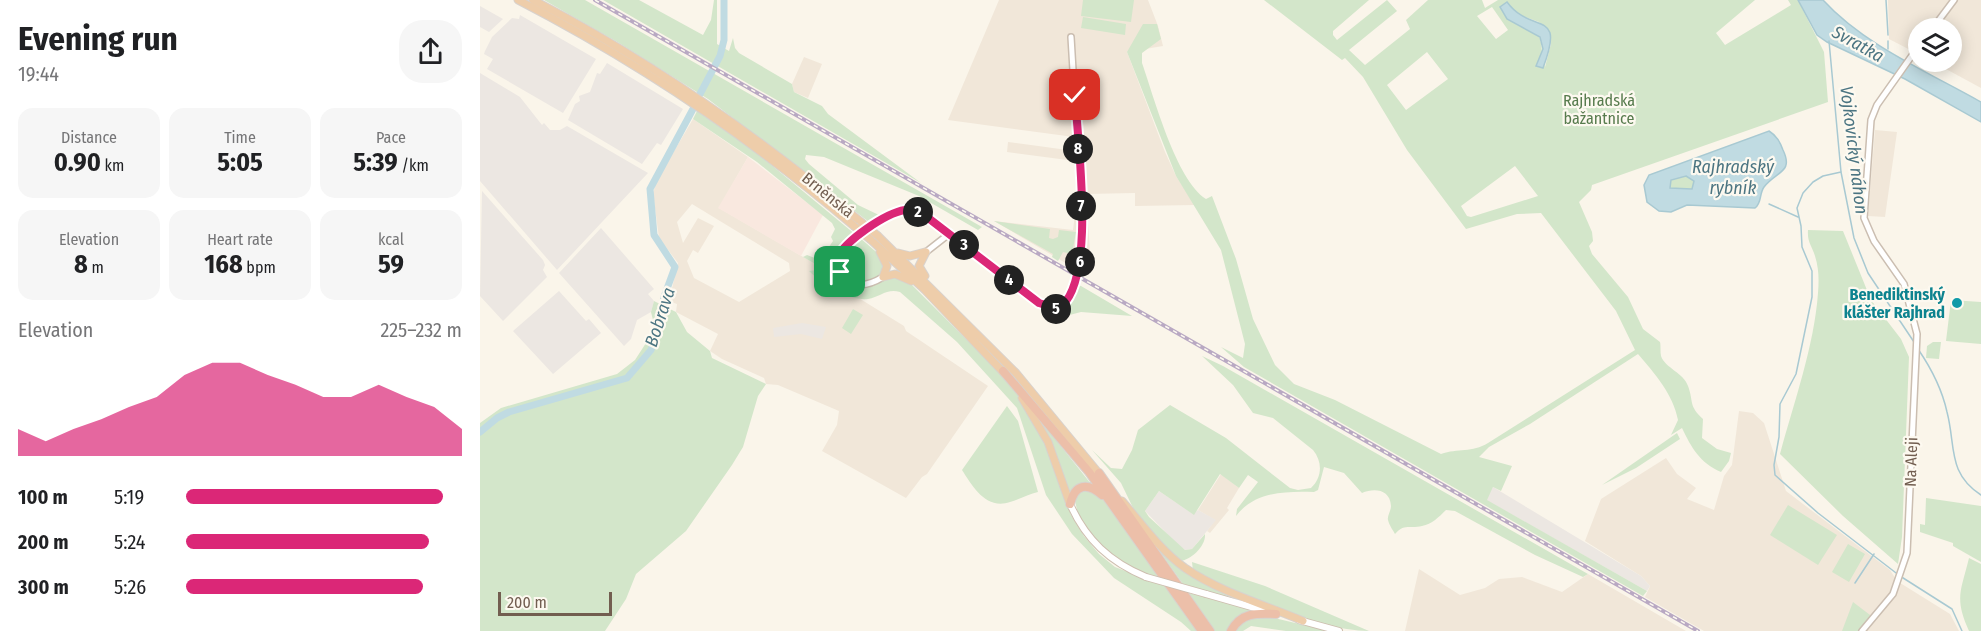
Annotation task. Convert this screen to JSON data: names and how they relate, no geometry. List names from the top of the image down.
{
  "streets": {
    "highway": ["Brněnská"],
    "street": ["Na Aleji"]
  },
  "water": [
    "Svratka",
    "Vojkovický náhon",
    "Rajhradský rybník",
    "Bobrava"
  ],
  "parks": ["Rajhradská bažantnice"],
  "places": ["Benediktinský klášter Rajhrad"],
  "scale_bar": "200 m",
  "page": {
    "heading": ["Evening run", "19:44"],
    "stats": [
      ["Distance", "0.90 km"],
      ["Time", "5:05"],
      ["Pace", "5:39 /km"],
      ["Elevation", "8 m"],
      ["Heart rate", "168 bpm"],
      ["kcal", "59"]
    ],
    "pins": [
      "8",
      "7",
      "2",
      "3",
      "6",
      "4",
      "5"
    ],
    "chart": ["Elevation", "225–232 m"],
    "list": [
      {
        "name": "100 m",
        "note": "5:19"
      },
      {
        "name": "200 m",
        "note": "5:24"
      },
      {
        "name": "300 m",
        "note": "5:26"
      }
    ],
    "scale": "200 m"
  }
}
